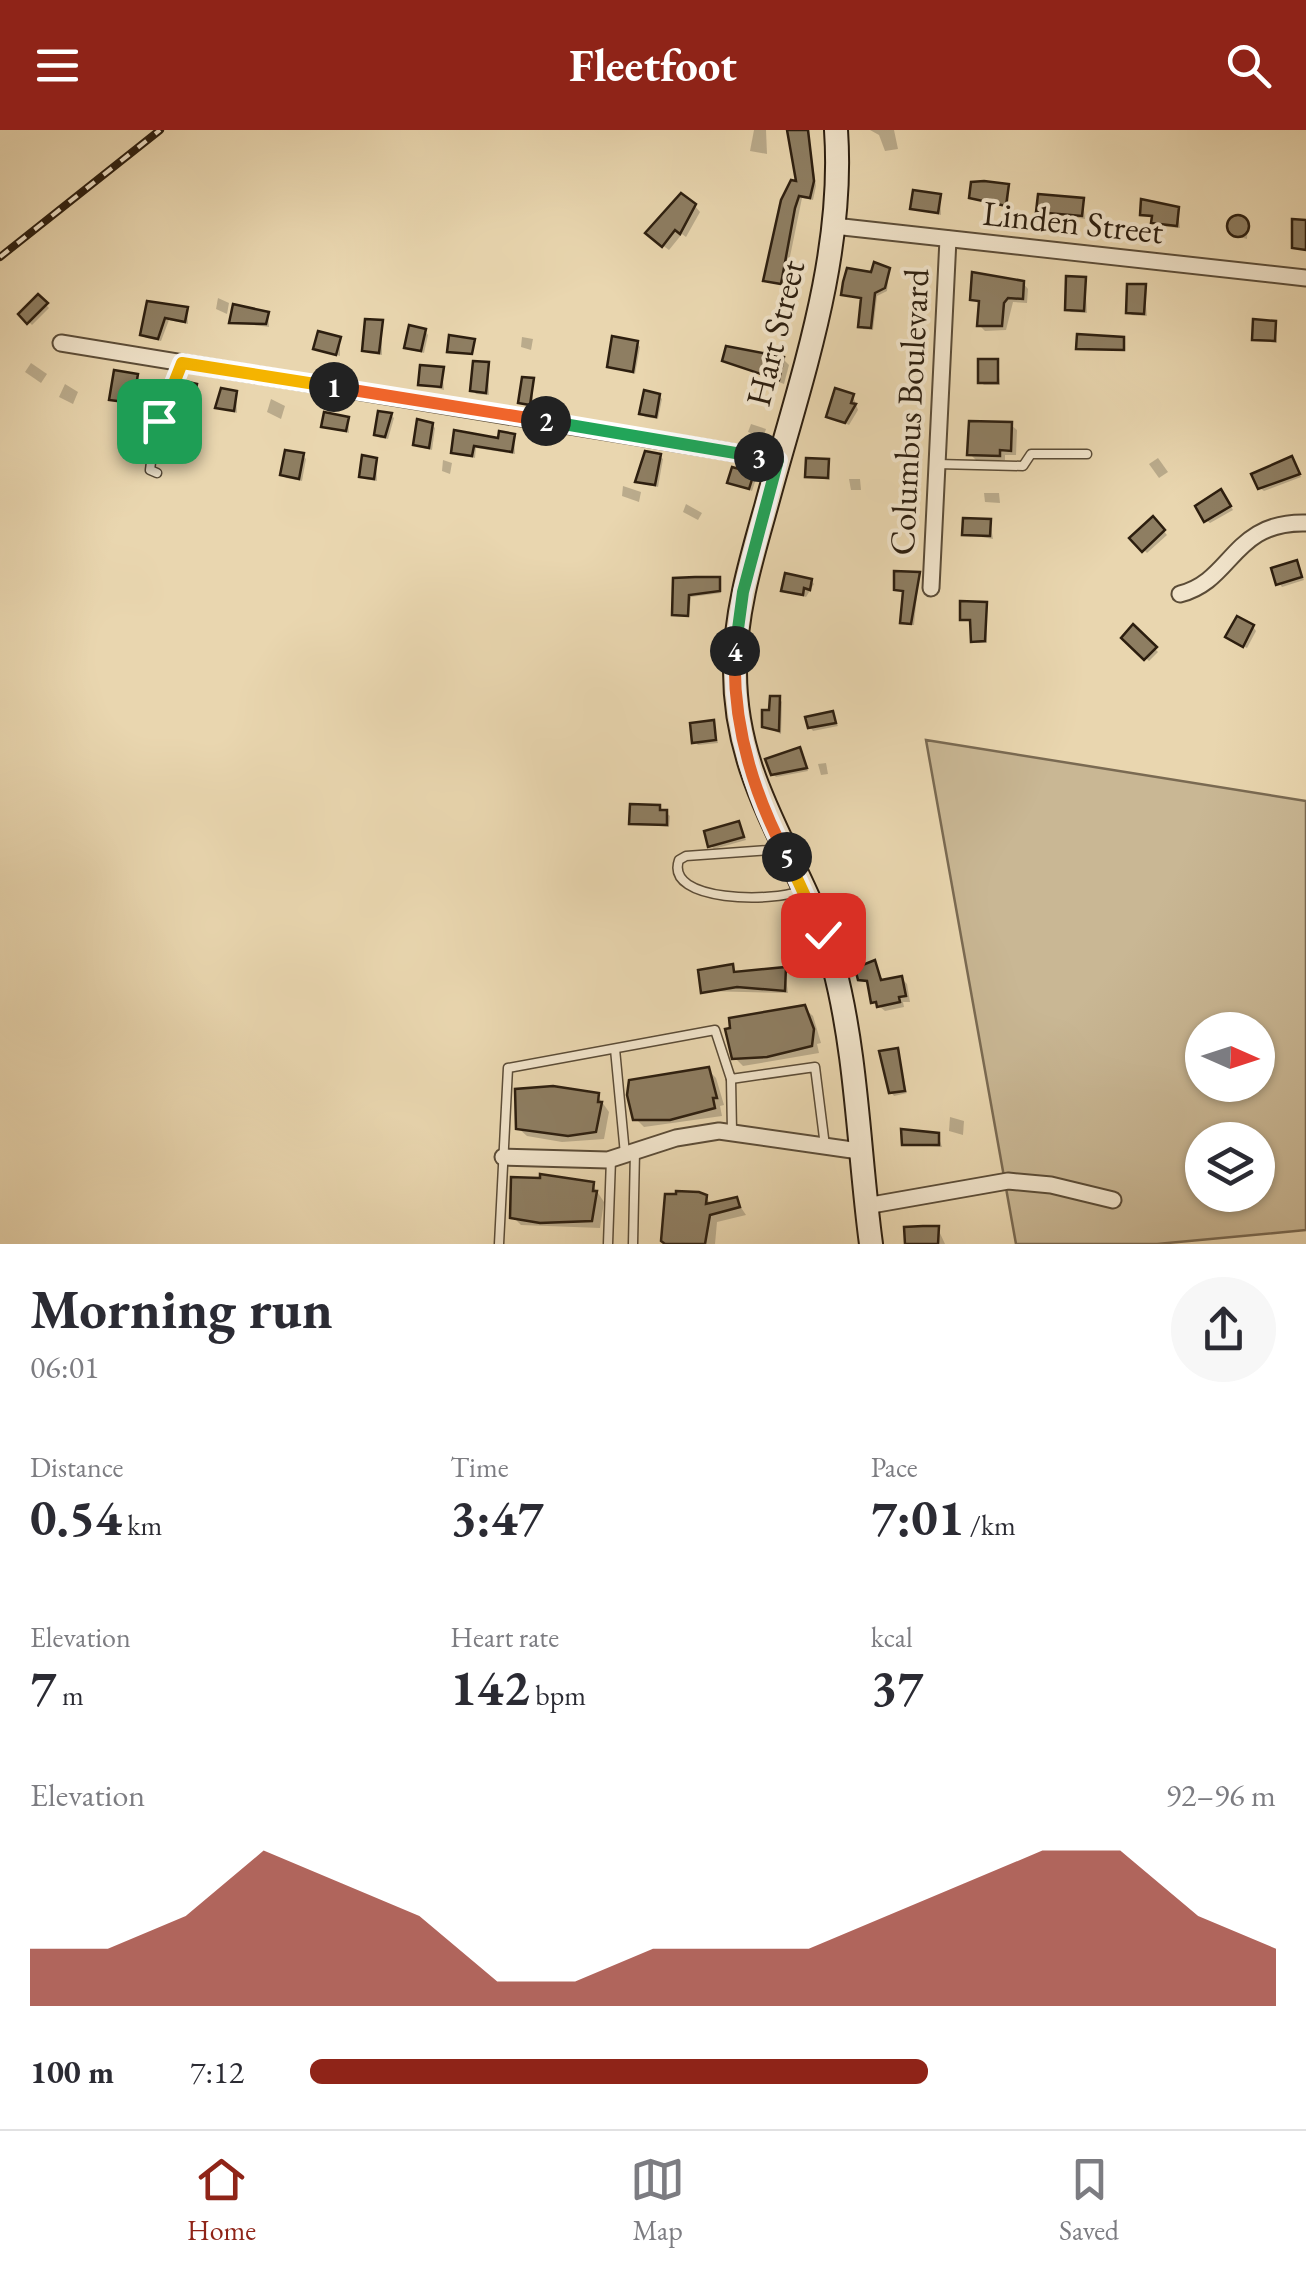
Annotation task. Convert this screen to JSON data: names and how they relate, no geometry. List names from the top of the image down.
{
  "streets": {
    "main road": ["Hart Street"],
    "street": ["Linden Street", "Columbus Boulevard"]
  },
  "crossings": [
    ["Linden Street", "Hart Street"],
    ["Linden Street", "Columbus Boulevard"]
  ],
  "north": "right",
  "page": {
    "header": "Fleetfoot",
    "pins": [
      "1",
      "2",
      "3",
      "4",
      "5"
    ],
    "heading": ["Morning run", "06:01"],
    "stats": [
      ["Distance", "0.54 km"],
      ["Time", "3:47"],
      ["Pace", "7:01 /km"],
      ["Elevation", "7 m"],
      ["Heart rate", "142 bpm"],
      ["kcal", "37"]
    ],
    "chart": ["Elevation", "92–96 m"],
    "list": [
      {
        "name": "100 m",
        "note": "7:12"
      }
    ],
    "tabs": ["Home", "Map", "Saved"]
  }
}
